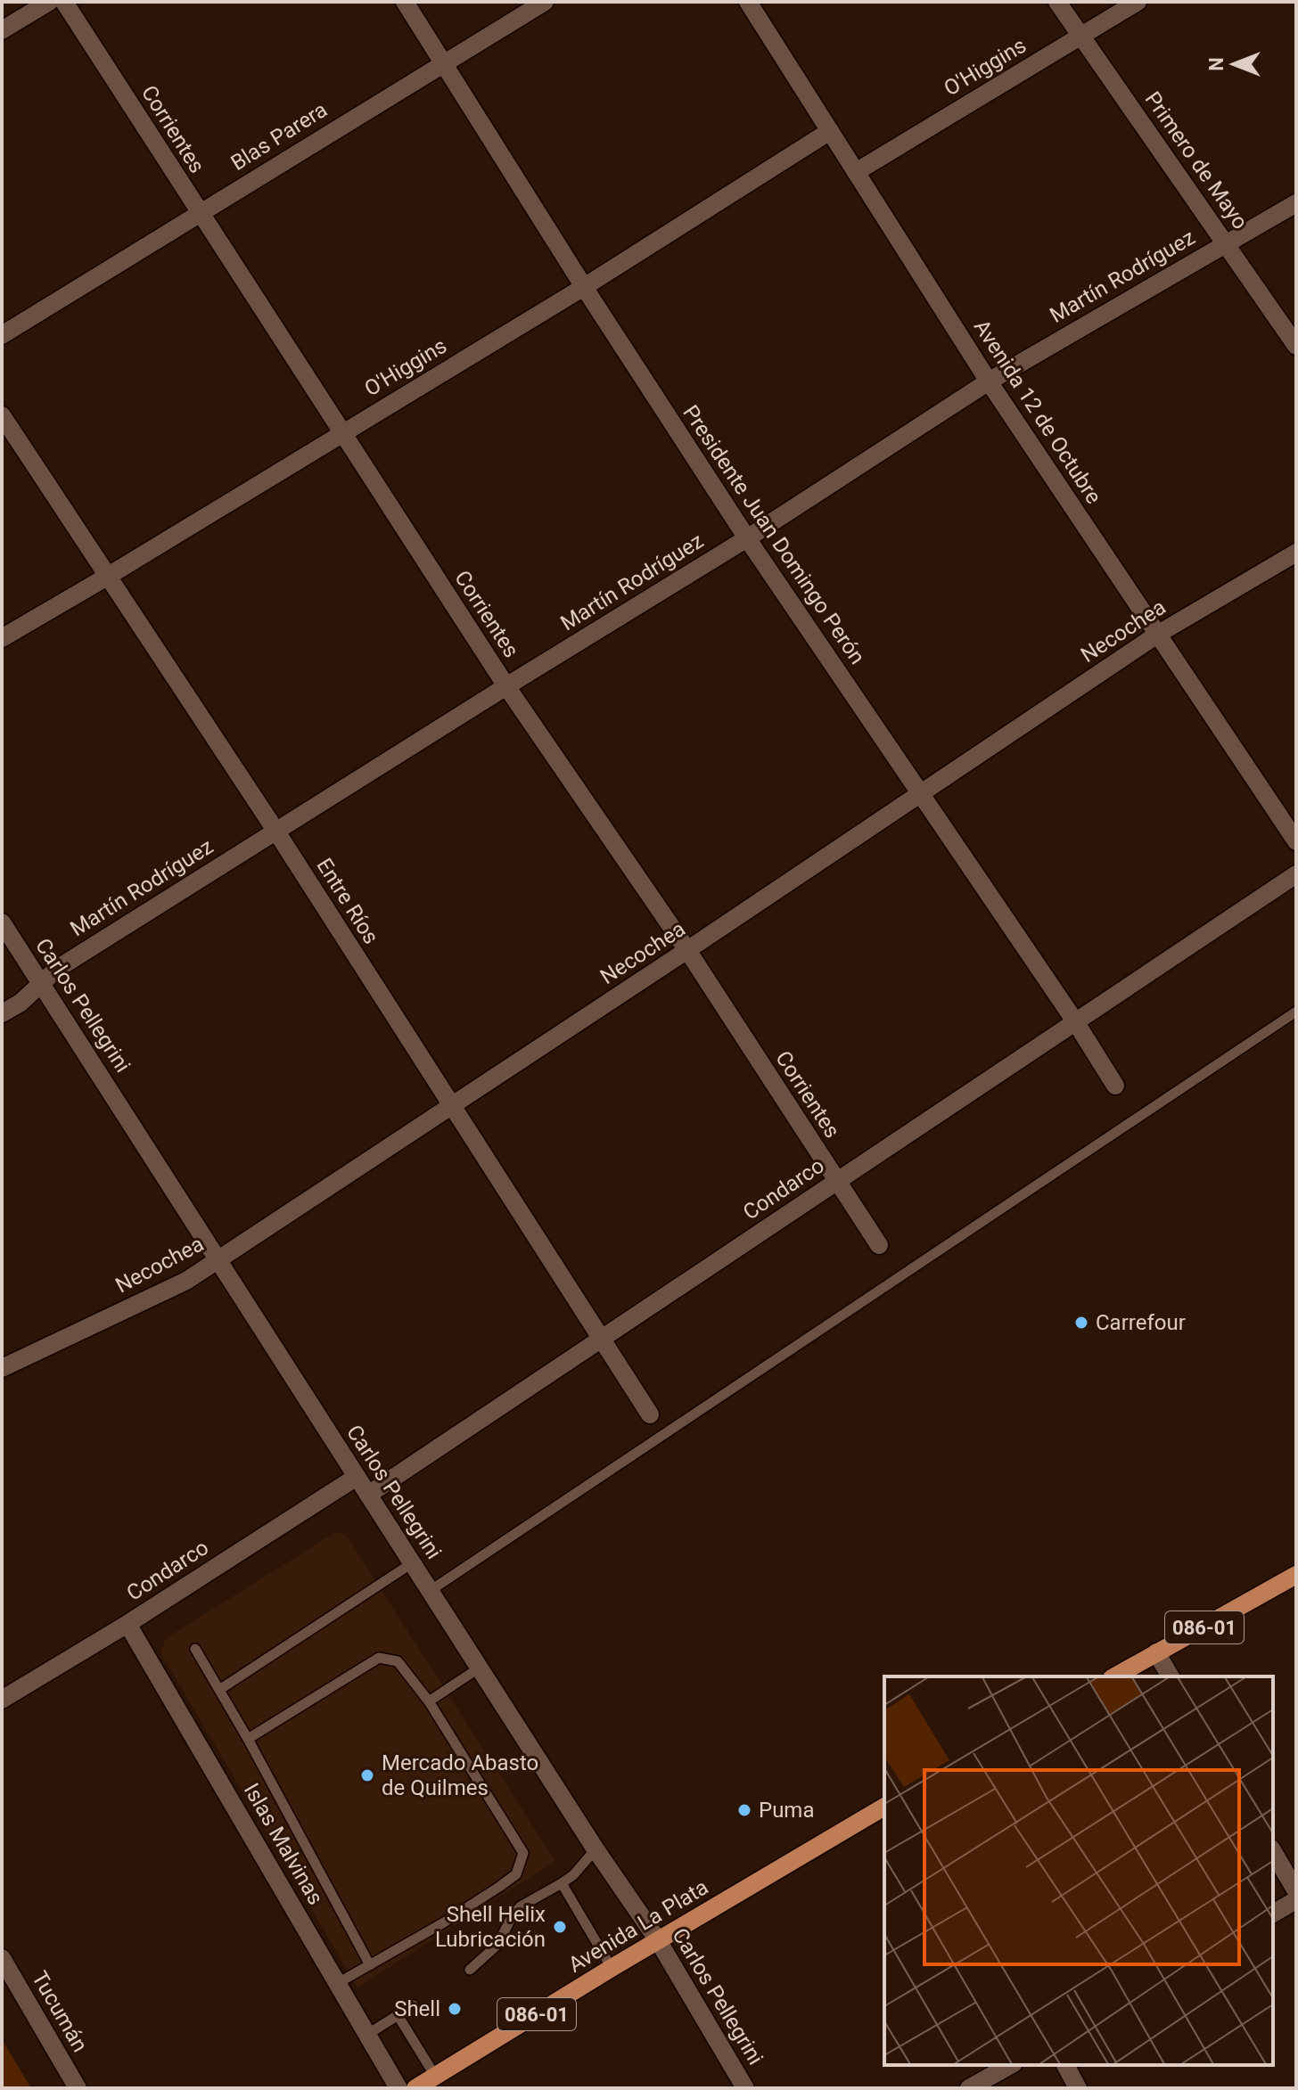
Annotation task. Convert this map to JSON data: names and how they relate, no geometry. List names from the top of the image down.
{
  "streets": {
    "main road": ["086-01", "Avenida La Plata"],
    "street": [
      "O'Higgins",
      "Corrientes",
      "Blas Parera",
      "Primero de Mayo",
      "Martín Rodríguez",
      "Avenida 12 de Octubre",
      "Presidente Juan Domingo Perón",
      "Necochea",
      "Entre Ríos",
      "Carlos Pellegrini",
      "Condarco",
      "Islas Malvinas",
      "Tucumán"
    ]
  },
  "crossings": [
    ["O'Higgins", "Corrientes"],
    ["O'Higgins", "Primero de Mayo"],
    ["O'Higgins", "Avenida 12 de Octubre"],
    ["O'Higgins", "Presidente Juan Domingo Perón"],
    ["O'Higgins", "Entre Ríos"],
    ["Corrientes", "Blas Parera"],
    ["Corrientes", "Martín Rodríguez"],
    ["Corrientes", "Necochea"],
    ["Corrientes", "Condarco"],
    ["Blas Parera", "Presidente Juan Domingo Perón"],
    ["Primero de Mayo", "Martín Rodríguez"],
    ["Martín Rodríguez", "Avenida 12 de Octubre"],
    ["Martín Rodríguez", "Presidente Juan Domingo Perón"],
    ["Martín Rodríguez", "Entre Ríos"],
    ["Martín Rodríguez", "Carlos Pellegrini"],
    ["Avenida 12 de Octubre", "Necochea"],
    ["Presidente Juan Domingo Perón", "Necochea"],
    ["Presidente Juan Domingo Perón", "Condarco"],
    ["Necochea", "Entre Ríos"],
    ["Necochea", "Carlos Pellegrini"],
    ["Entre Ríos", "Condarco"],
    ["Carlos Pellegrini", "Condarco"],
    ["Carlos Pellegrini", "Avenida La Plata"],
    ["Condarco", "Islas Malvinas"]
  ],
  "places": [
    "Carrefour",
    "Mercado Abasto de Quilmes",
    "Puma",
    "Shell Helix Lubricación",
    "Shell"
  ],
  "north": "left"
}
